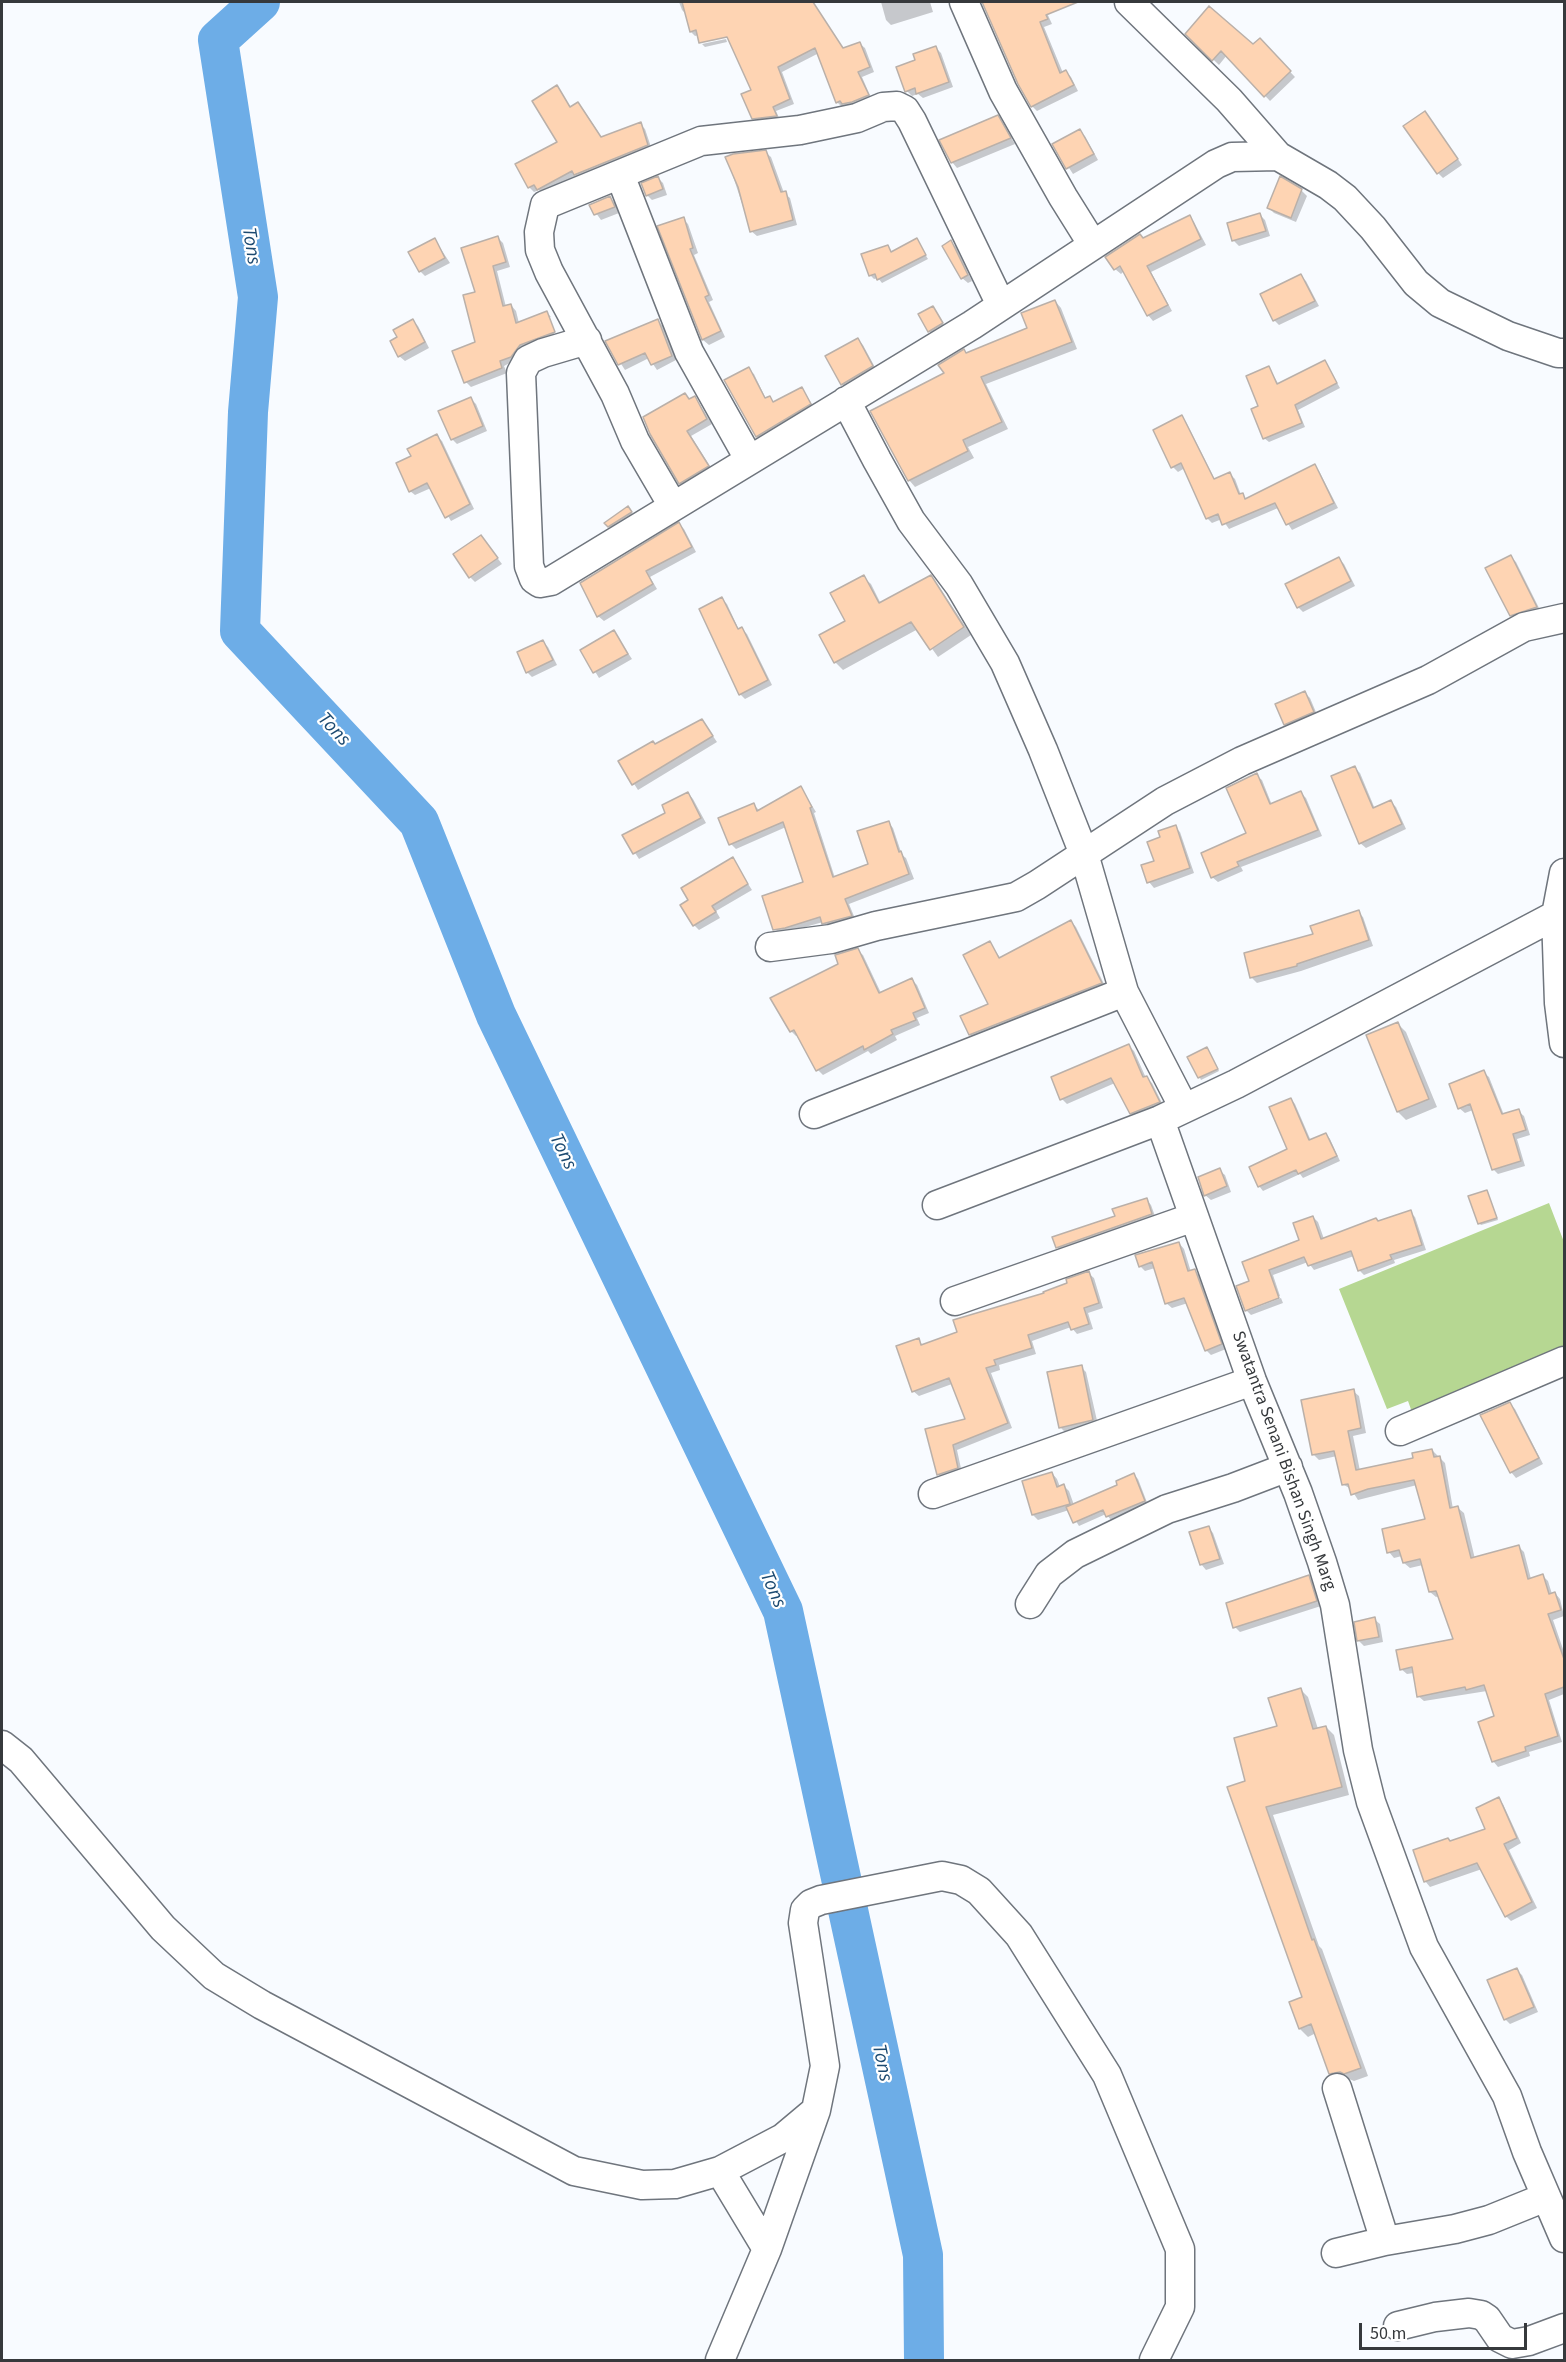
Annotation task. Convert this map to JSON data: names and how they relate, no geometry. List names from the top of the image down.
{
  "streets": {
    "street": ["Swatantra Senani Bishan Singh Marg"]
  },
  "water": ["Tons"],
  "scale_bar": "50 m"
}
